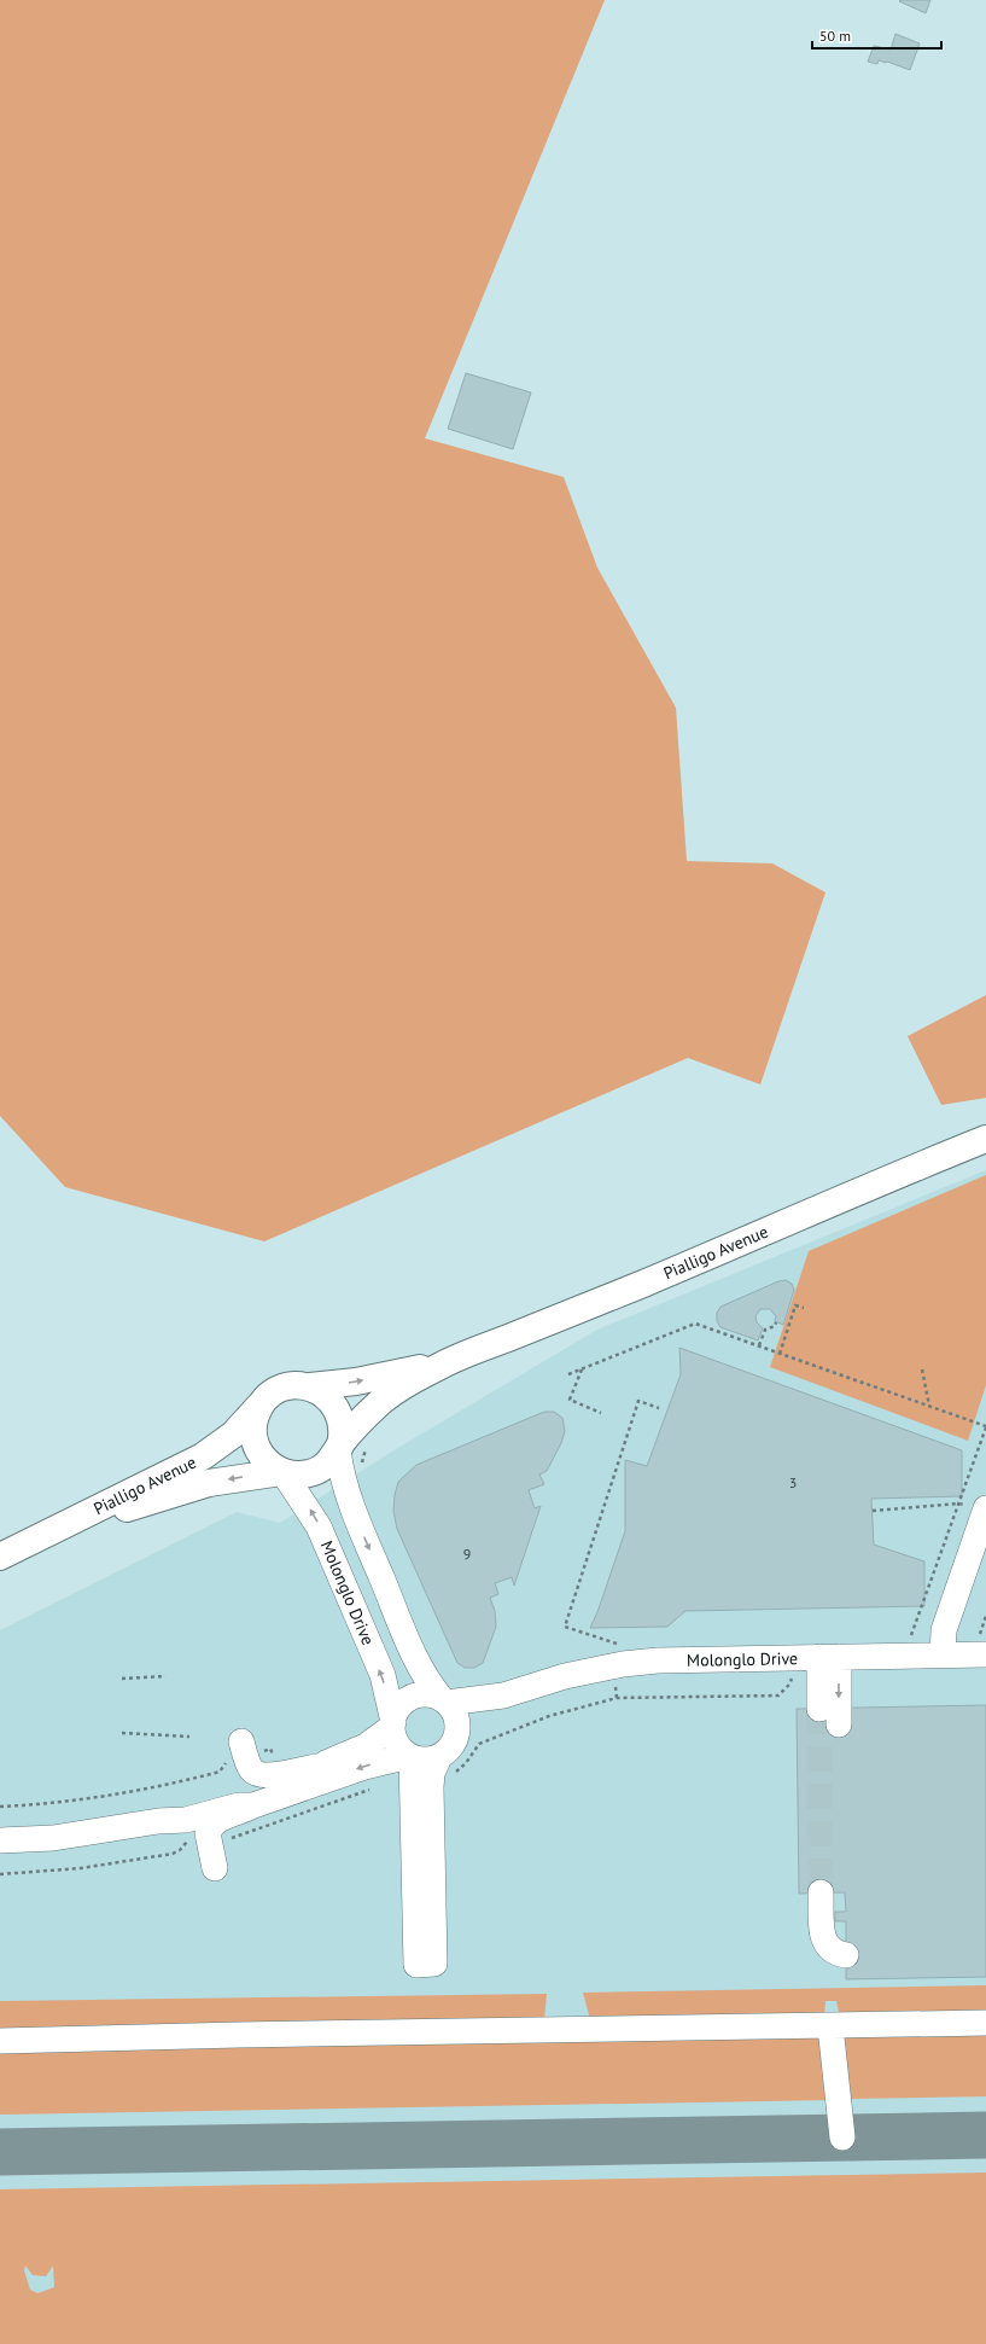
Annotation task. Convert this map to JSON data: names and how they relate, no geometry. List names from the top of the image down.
{
  "streets": {
    "main road": ["Pialligo Avenue"],
    "street": ["Molonglo Drive"]
  },
  "crossings": [
    ["Pialligo Avenue", "Molonglo Drive"]
  ],
  "house_numbers": ["3", "9"],
  "scale_bar": "50 m"
}
